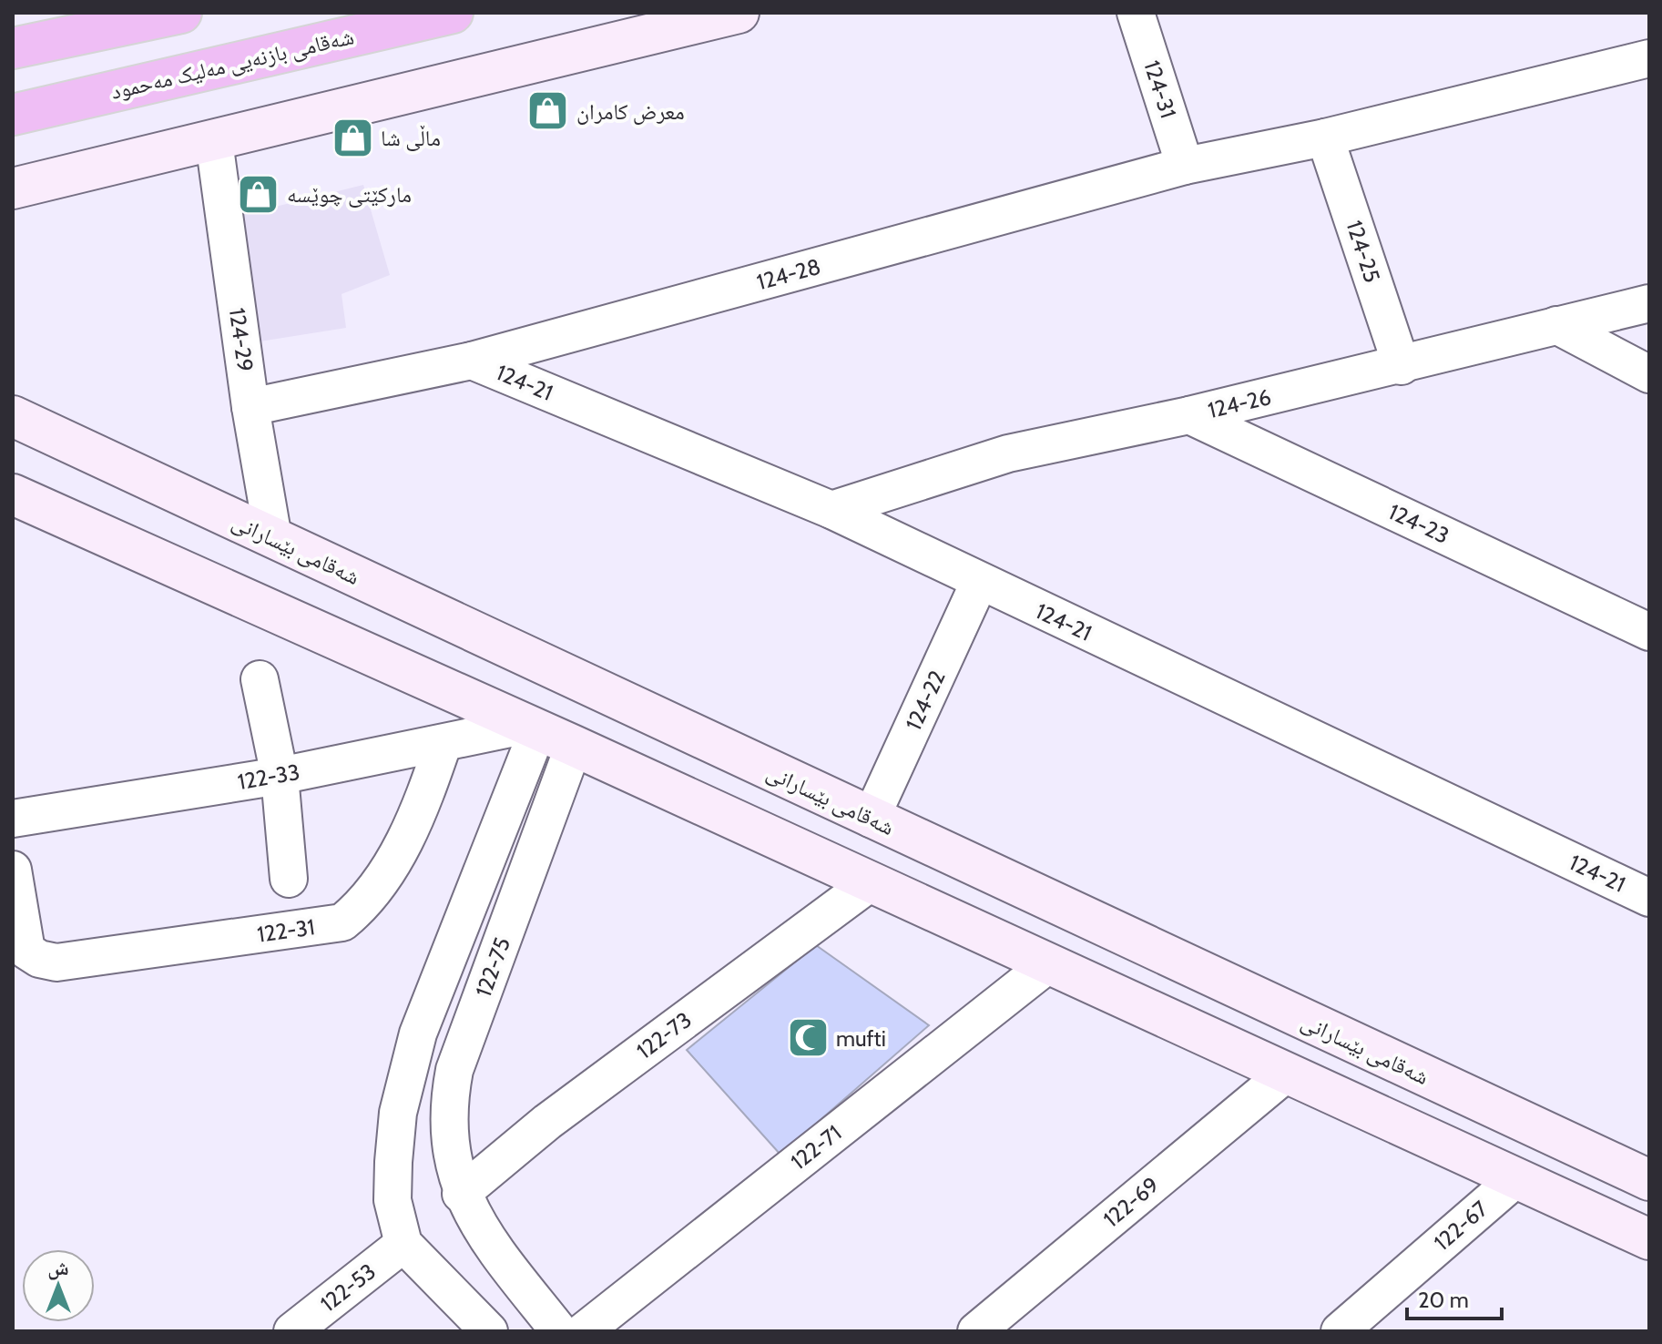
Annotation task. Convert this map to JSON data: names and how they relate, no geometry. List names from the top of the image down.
{
  "streets": {
    "highway": ["شەقامی بازنەیی مەلیک مەحمود"],
    "main road": ["شەقامی بێسارانی"],
    "street": [
      "124-31",
      "124-25",
      "124-28",
      "124-29",
      "124-21",
      "124-26",
      "124-23",
      "124-22",
      "122-33",
      "122-31",
      "122-75",
      "122-73",
      "122-71",
      "122-69",
      "122-67",
      "122-53"
    ]
  },
  "crossings": [
    ["124-31", "124-28"],
    ["124-25", "124-28"],
    ["124-25", "124-26"],
    ["124-28", "124-29"],
    ["124-28", "124-21"],
    ["124-29", "شەقامی بێسارانی"],
    ["124-21", "124-26"],
    ["124-21", "124-22"],
    ["124-26", "124-23"],
    ["شەقامی بێسارانی", "124-22"],
    ["122-33", "122-31"],
    ["122-75", "122-73"]
  ],
  "places": {
    "shop": ["معرض كامران", "ماڵی شا", "مارکێتی چوێسە"],
    "mosque": ["mufti"]
  },
  "scale_bar": "20 m",
  "north": "top"
}
